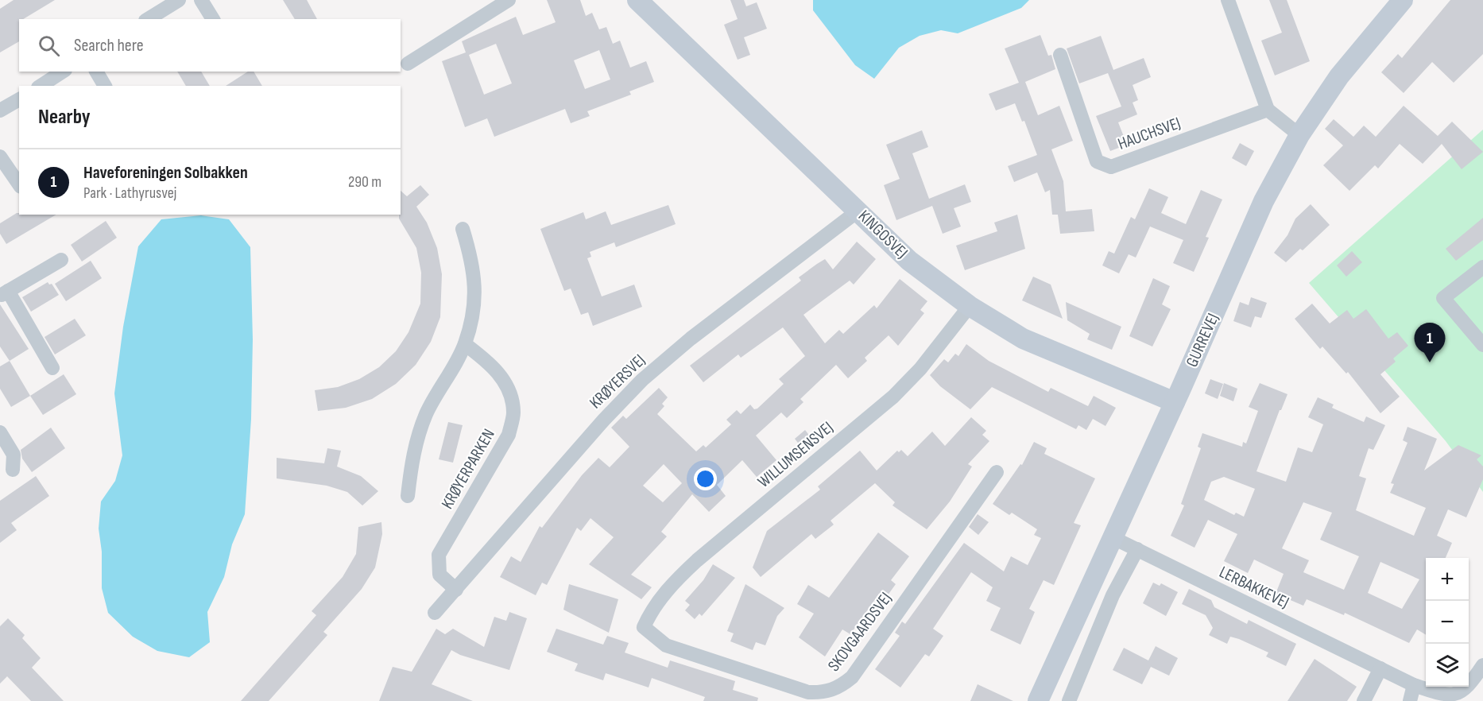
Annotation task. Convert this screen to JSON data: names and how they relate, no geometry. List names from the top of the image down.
{
  "streets": {
    "street": [
      "HAUCHSVEJ",
      "KINGOSVEJ",
      "GURREVEJ",
      "KRØYERSVEJ",
      "WILLUMSENSVEJ",
      "KRØYERPARKEN",
      "LERBAKKEVEJ",
      "SKOVGAARDSVEJ"
    ]
  },
  "crossings": [
    ["KINGOSVEJ", "GURREVEJ"],
    ["KINGOSVEJ", "KRØYERSVEJ"],
    ["KINGOSVEJ", "WILLUMSENSVEJ"],
    ["GURREVEJ", "LERBAKKEVEJ"],
    ["KRØYERSVEJ", "KRØYERPARKEN"],
    ["WILLUMSENSVEJ", "SKOVGAARDSVEJ"]
  ],
  "page": {
    "search": "Search here",
    "heading": "Nearby",
    "list": [
      {
        "mark": "1",
        "name": "Haveforeningen Solbakken",
        "note": "Park · Lathyrusvej",
        "value": "290 m"
      }
    ],
    "pins": "1",
    "map_buttons": ["+", "−"]
  }
}
